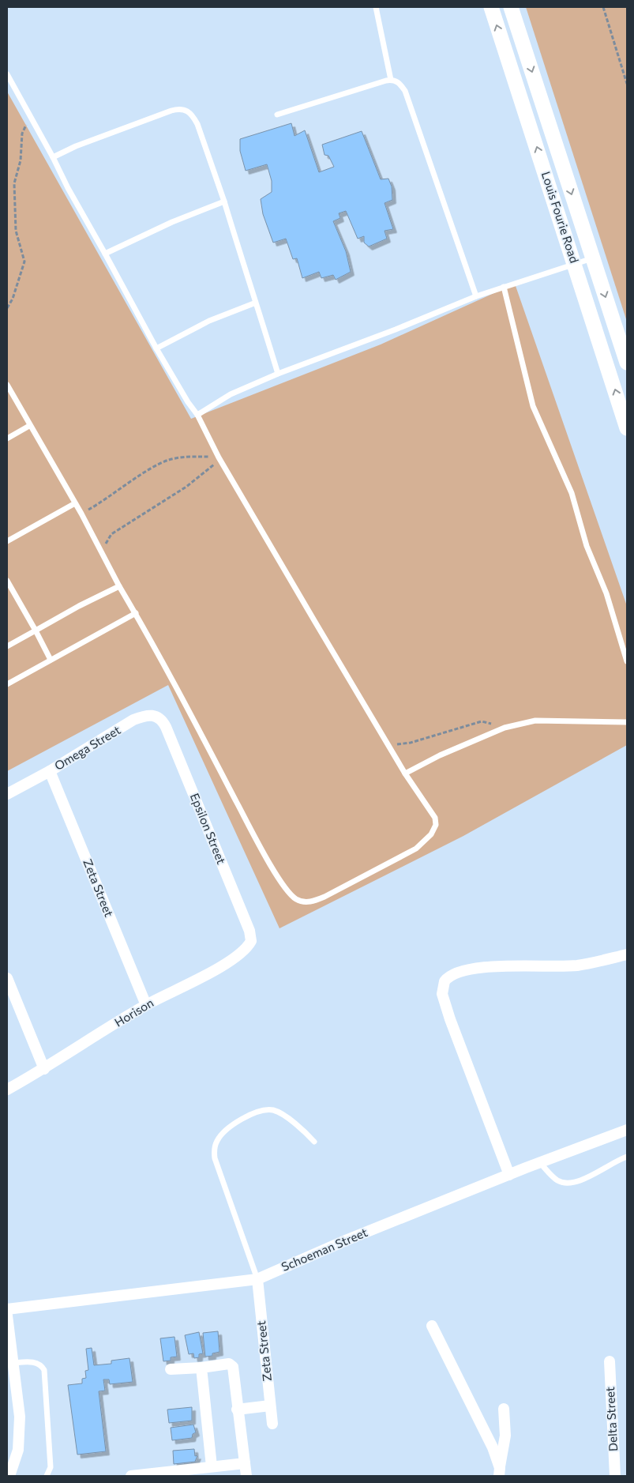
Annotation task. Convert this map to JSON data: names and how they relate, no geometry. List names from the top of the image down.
{
  "streets": {
    "main road": ["Louis Fourie Road"],
    "street": [
      "Omega Street",
      "Epsilon Street",
      "Zeta Street",
      "Horison",
      "Schoeman Street",
      "Delta Street"
    ]
  },
  "crossings": [
    ["Omega Street", "Epsilon Street"],
    ["Omega Street", "Zeta Street"],
    ["Epsilon Street", "Horison"],
    ["Zeta Street", "Horison"],
    ["Zeta Street", "Schoeman Street"]
  ]
}
